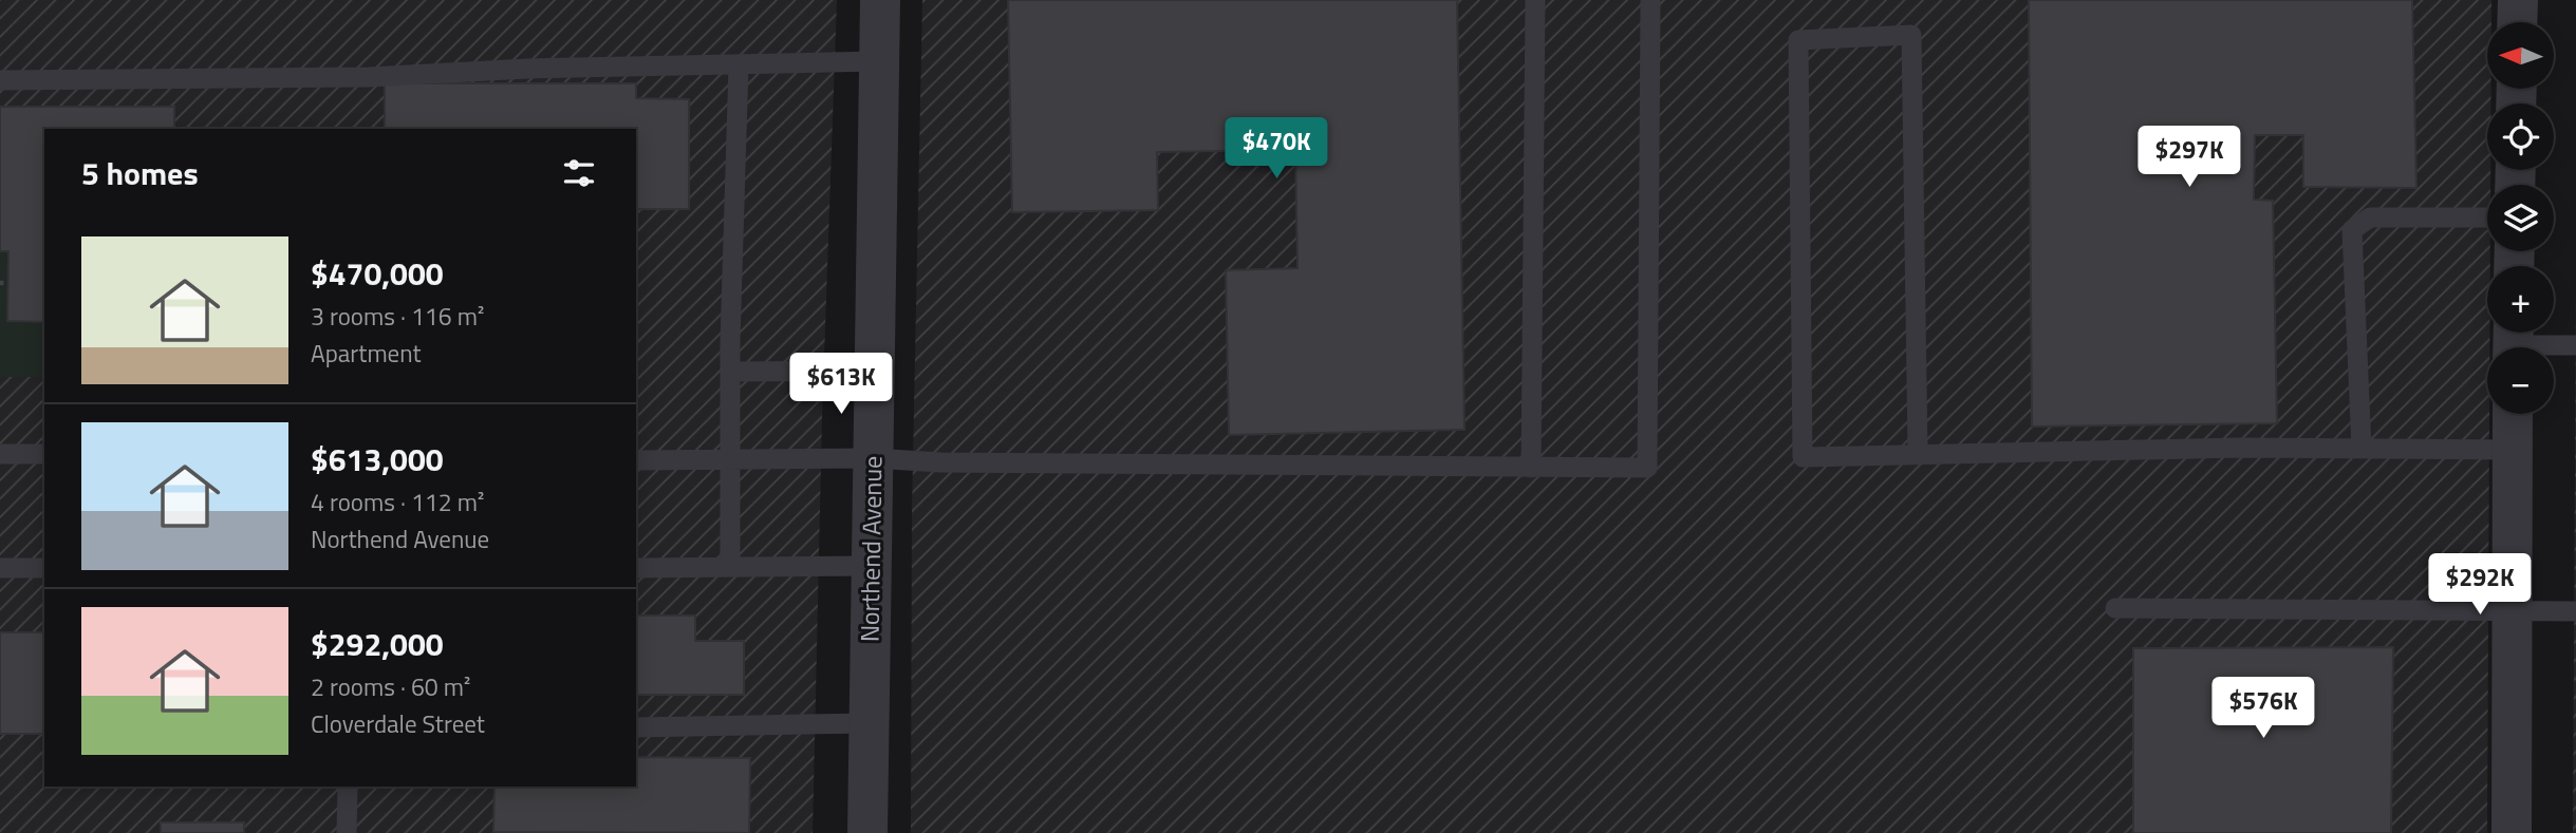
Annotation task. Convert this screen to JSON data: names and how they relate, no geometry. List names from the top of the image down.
{
  "streets": {
    "street": ["Northend Avenue"]
  },
  "north": "left",
  "page": {
    "map_buttons": ["+", "−"],
    "price": [
      "$470K",
      "$297K",
      "$613K",
      "$292K",
      "$576K"
    ],
    "heading": "5 homes",
    "list": [
      {
        "name": "$470,000",
        "note": "3 rooms · 116 m² · Apartment"
      },
      {
        "name": "$613,000",
        "note": "4 rooms · 112 m² · Northend Avenue"
      },
      {
        "name": "$292,000",
        "note": "2 rooms · 60 m² · Cloverdale Street"
      }
    ]
  }
}
